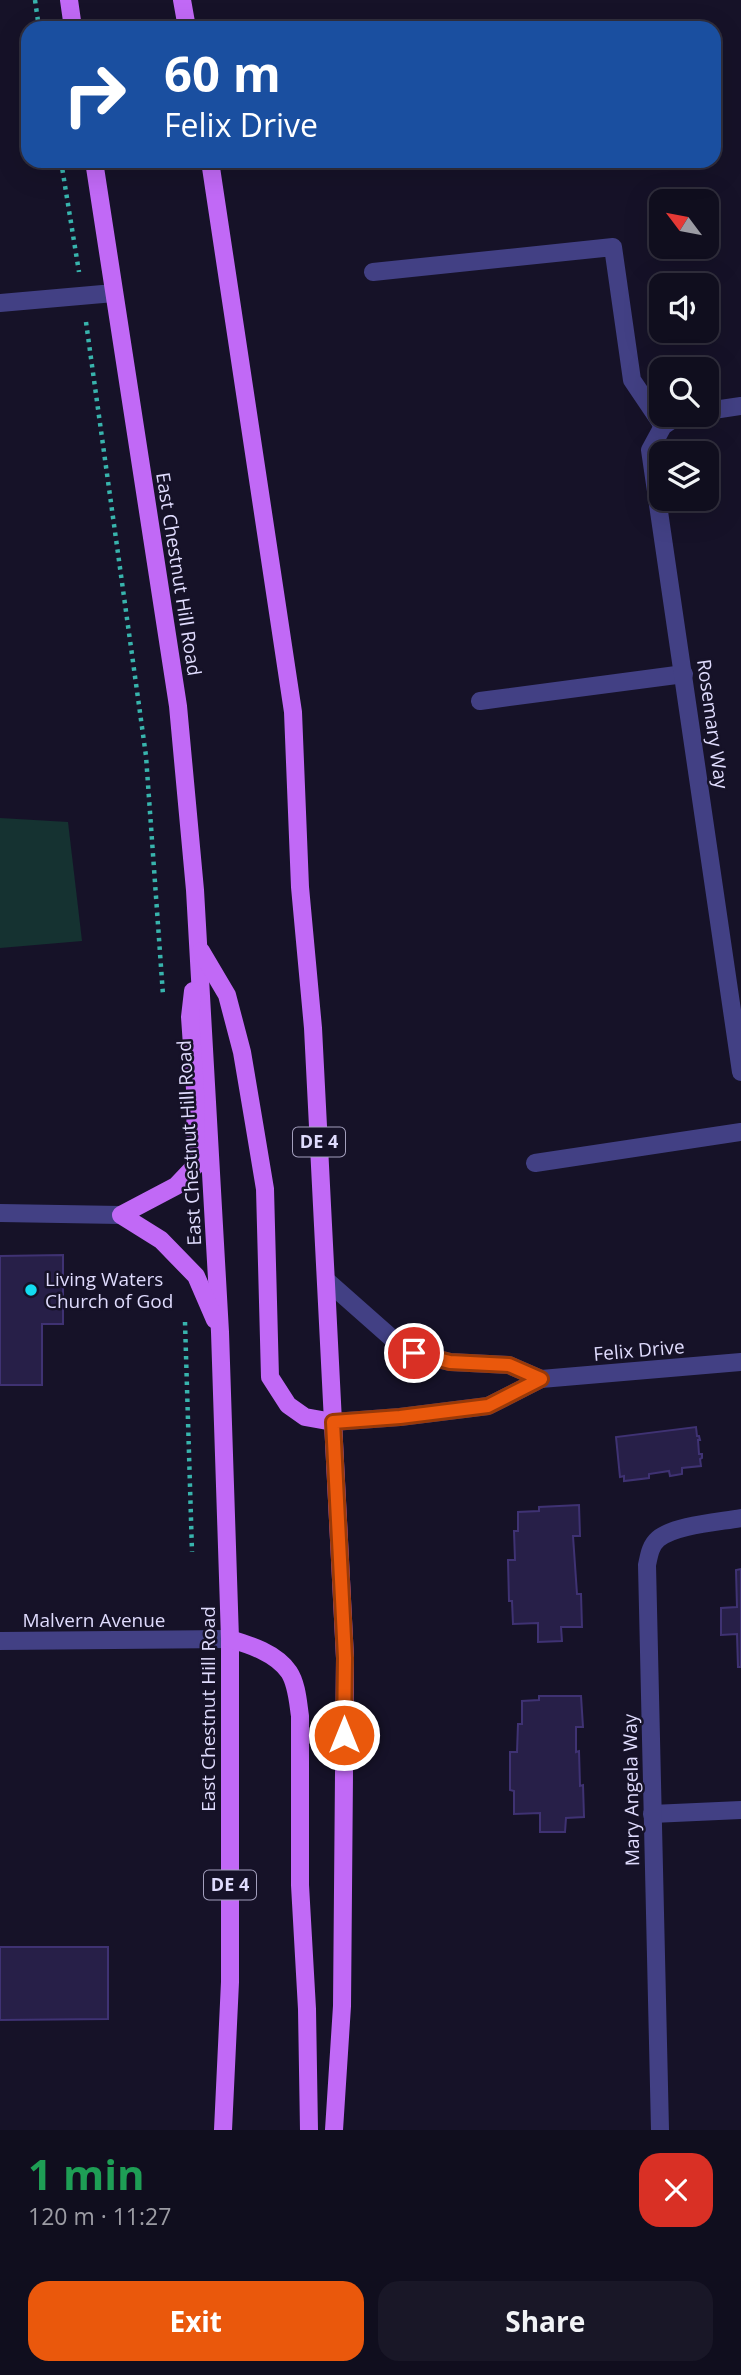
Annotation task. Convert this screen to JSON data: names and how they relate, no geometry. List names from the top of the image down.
{
  "streets": {
    "main road": ["East Chestnut Hill Road", "DE 4"],
    "street": [
      "Rosemary Way",
      "Felix Drive",
      "Malvern Avenue",
      "Mary Angela Way"
    ]
  },
  "crossings": [
    ["East Chestnut Hill Road", "Malvern Avenue"],
    ["DE 4", "Felix Drive"]
  ],
  "places": ["Living Waters Church of God"],
  "north": "top left",
  "page": {
    "turn": ["60 m", "Felix Drive"],
    "heading": ["1 min", "120 m · 11:27"],
    "buttons": ["Exit", "Share"]
  }
}
